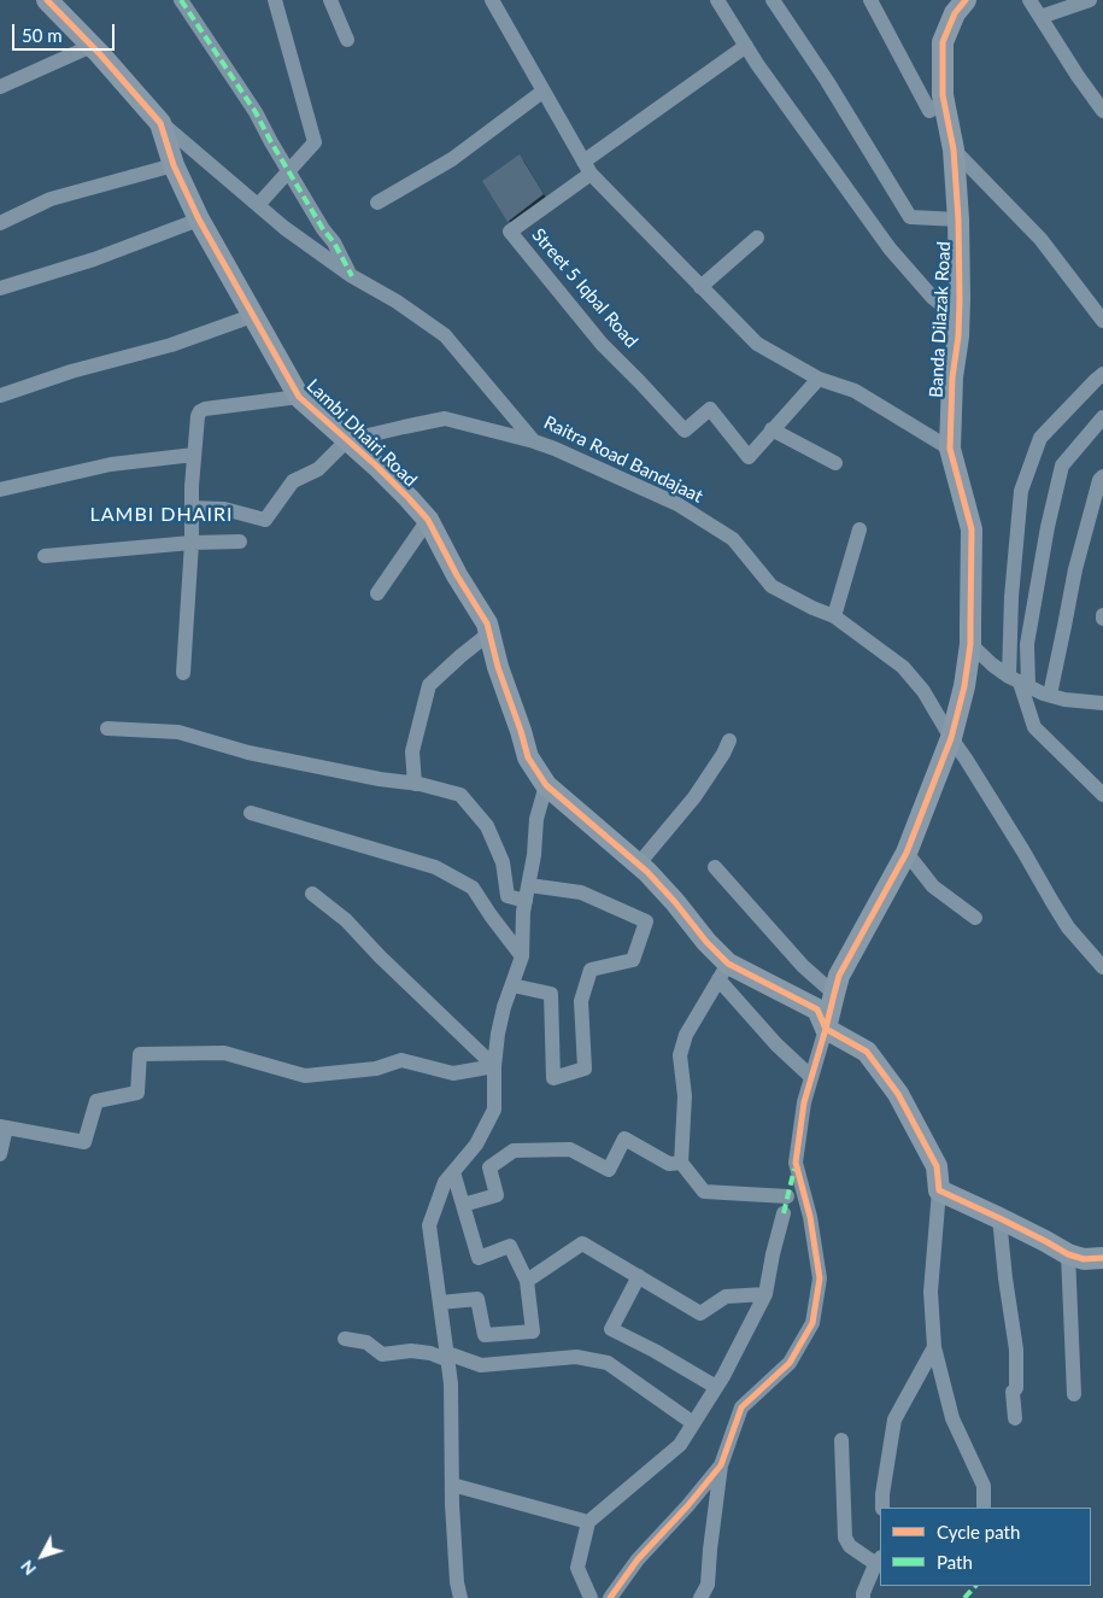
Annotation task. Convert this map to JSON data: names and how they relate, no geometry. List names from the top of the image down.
{
  "streets": {
    "street": [
      "Street 5 Iqbal Road",
      "Banda Dilazak Road",
      "Lambi Dhairi Road",
      "Raitra Road Bandajaat"
    ]
  },
  "crossings": [
    ["Banda Dilazak Road", "Lambi Dhairi Road"],
    ["Banda Dilazak Road", "Raitra Road Bandajaat"],
    ["Lambi Dhairi Road", "Raitra Road Bandajaat"]
  ],
  "districts": ["LAMBI DHAIRI"],
  "legend": ["Cycle path", "Path"],
  "scale_bar": "50 m",
  "north": "bottom left"
}
